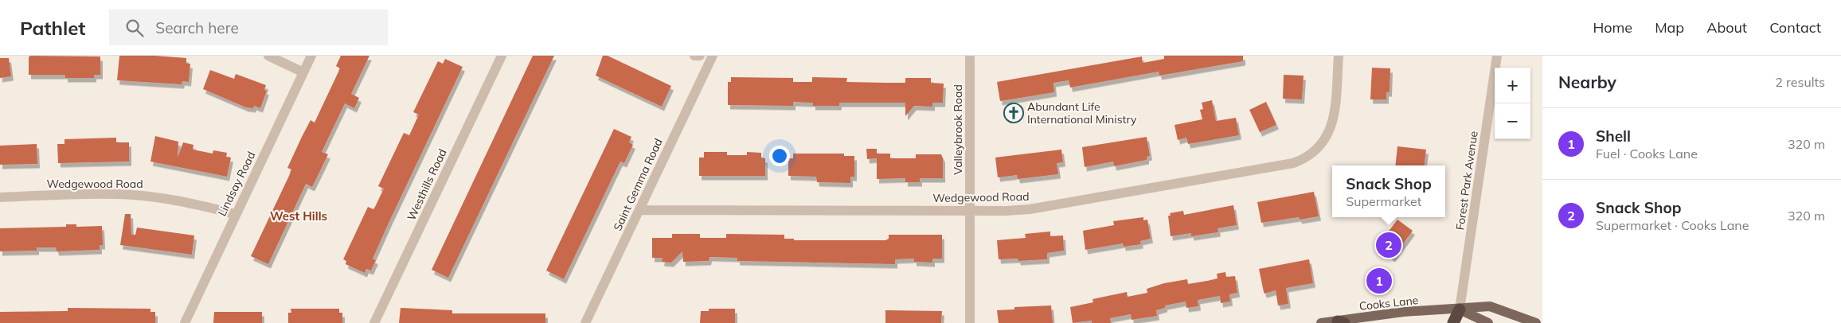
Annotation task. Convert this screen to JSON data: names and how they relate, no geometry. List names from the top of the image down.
{
  "streets": {
    "main road": ["Cooks Lane"],
    "street": [
      "Valleybrook Road",
      "Forest Park Avenue",
      "Wedgewood Road",
      "Lindsay Road",
      "Westhills Road",
      "Saint Gemma Road"
    ]
  },
  "crossings": [
    ["Valleybrook Road", "Wedgewood Road"],
    ["Forest Park Avenue", "Cooks Lane"],
    ["Wedgewood Road", "Lindsay Road"],
    ["Wedgewood Road", "Saint Gemma Road"]
  ],
  "districts": ["West Hills"],
  "places": {
    "church": ["Abundant Life International Ministry"]
  },
  "page": {
    "header": "Pathlet",
    "search": "Search here",
    "nav": [
      "Home",
      "Map",
      "About",
      "Contact"
    ],
    "heading": ["Nearby", "2 results"],
    "map_buttons": ["+", "−"],
    "list": [
      {
        "mark": "1",
        "name": "Shell",
        "note": "Fuel · Cooks Lane",
        "value": "320 m"
      },
      {
        "mark": "2",
        "name": "Snack Shop",
        "note": "Supermarket · Cooks Lane",
        "value": "320 m"
      }
    ],
    "popup": ["Snack Shop", "Supermarket"],
    "pins": ["2", "1"]
  }
}
